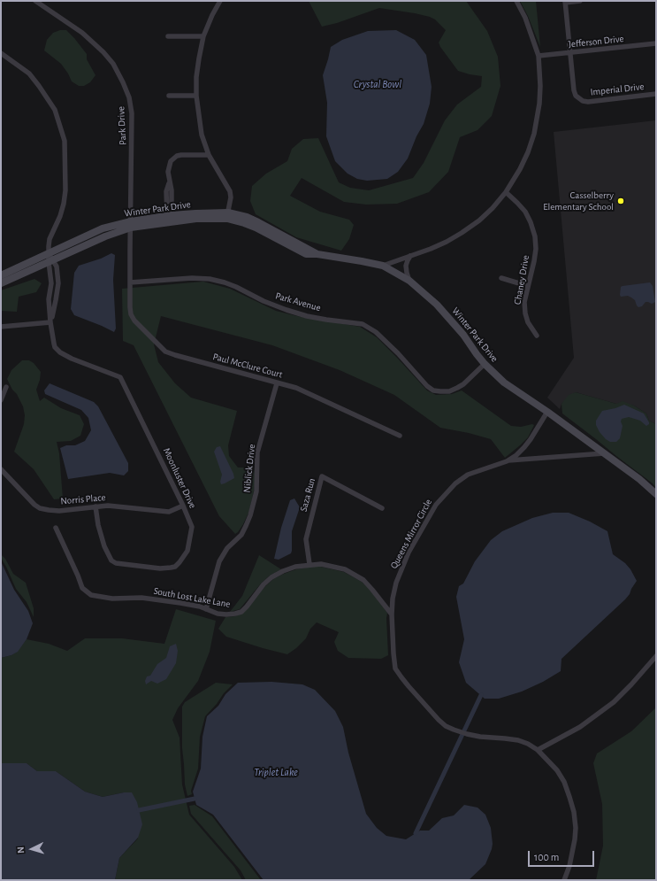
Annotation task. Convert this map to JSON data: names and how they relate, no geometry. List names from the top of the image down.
{
  "streets": {
    "street": [
      "Jefferson Drive",
      "Imperial Drive",
      "Park Drive",
      "Winter Park Drive",
      "Chaney Drive",
      "Park Avenue",
      "Paul McClure Court",
      "Niblick Drive",
      "Moonluster Drive",
      "Saza Run",
      "Norris Place",
      "Queens Mirror Circle",
      "South Lost Lake Lane"
    ]
  },
  "crossings": [
    ["Jefferson Drive", "Imperial Drive"],
    ["Park Drive", "Winter Park Drive"],
    ["Winter Park Drive", "Park Avenue"],
    ["Winter Park Drive", "Moonluster Drive"],
    ["Winter Park Drive", "Queens Mirror Circle"],
    ["Park Avenue", "Paul McClure Court"],
    ["Paul McClure Court", "Niblick Drive"],
    ["Niblick Drive", "South Lost Lake Lane"],
    ["Moonluster Drive", "Norris Place"],
    ["Saza Run", "South Lost Lake Lane"],
    ["Queens Mirror Circle", "South Lost Lake Lane"]
  ],
  "water": ["Crystal Bowl", "Triplet Lake"],
  "places": ["Casselberry Elementary School"],
  "scale_bar": "100 m",
  "north": "left"
}
